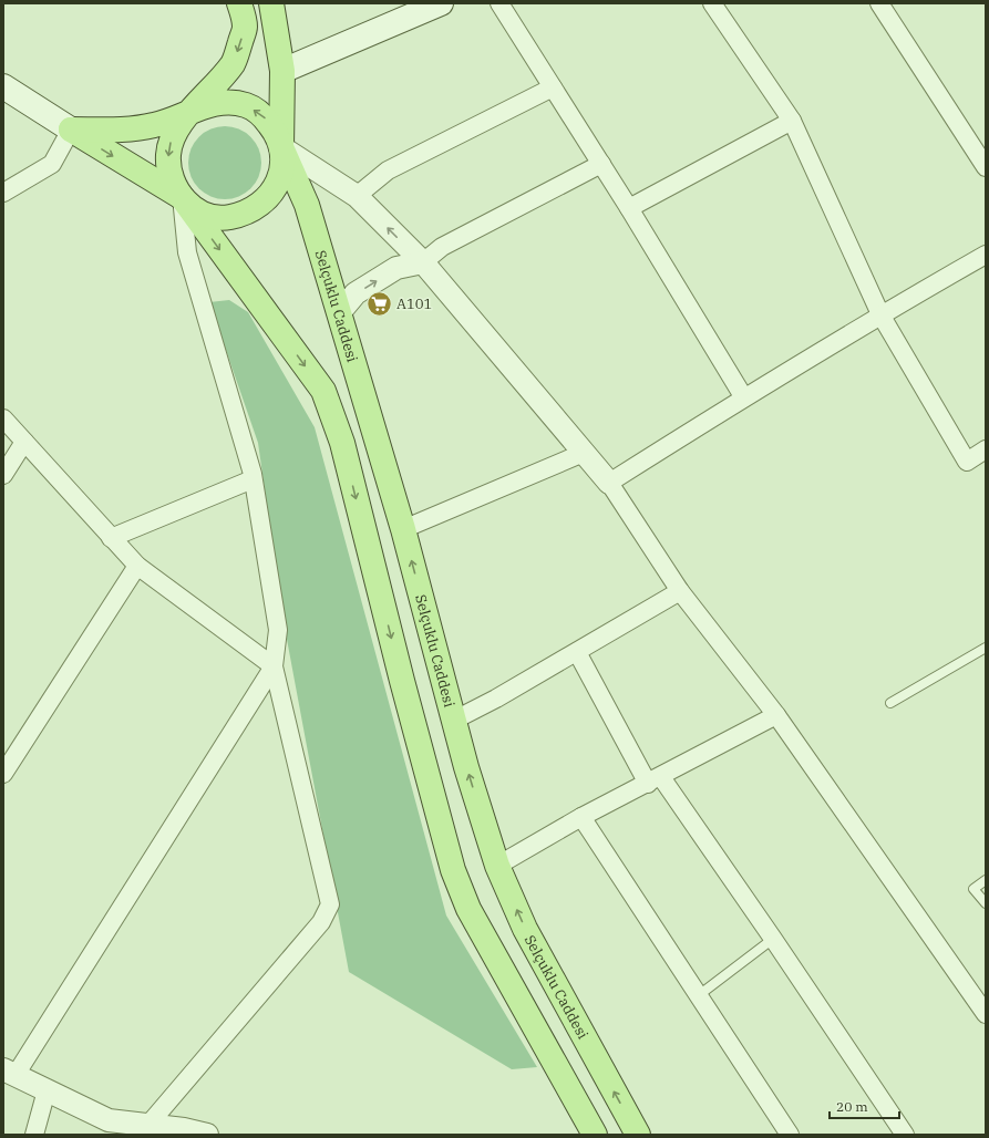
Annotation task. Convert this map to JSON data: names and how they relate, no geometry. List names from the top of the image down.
{
  "streets": {
    "main road": ["Selçuklu Caddesi"]
  },
  "places": {
    "supermarket": ["A101"]
  },
  "scale_bar": "20 m"
}
